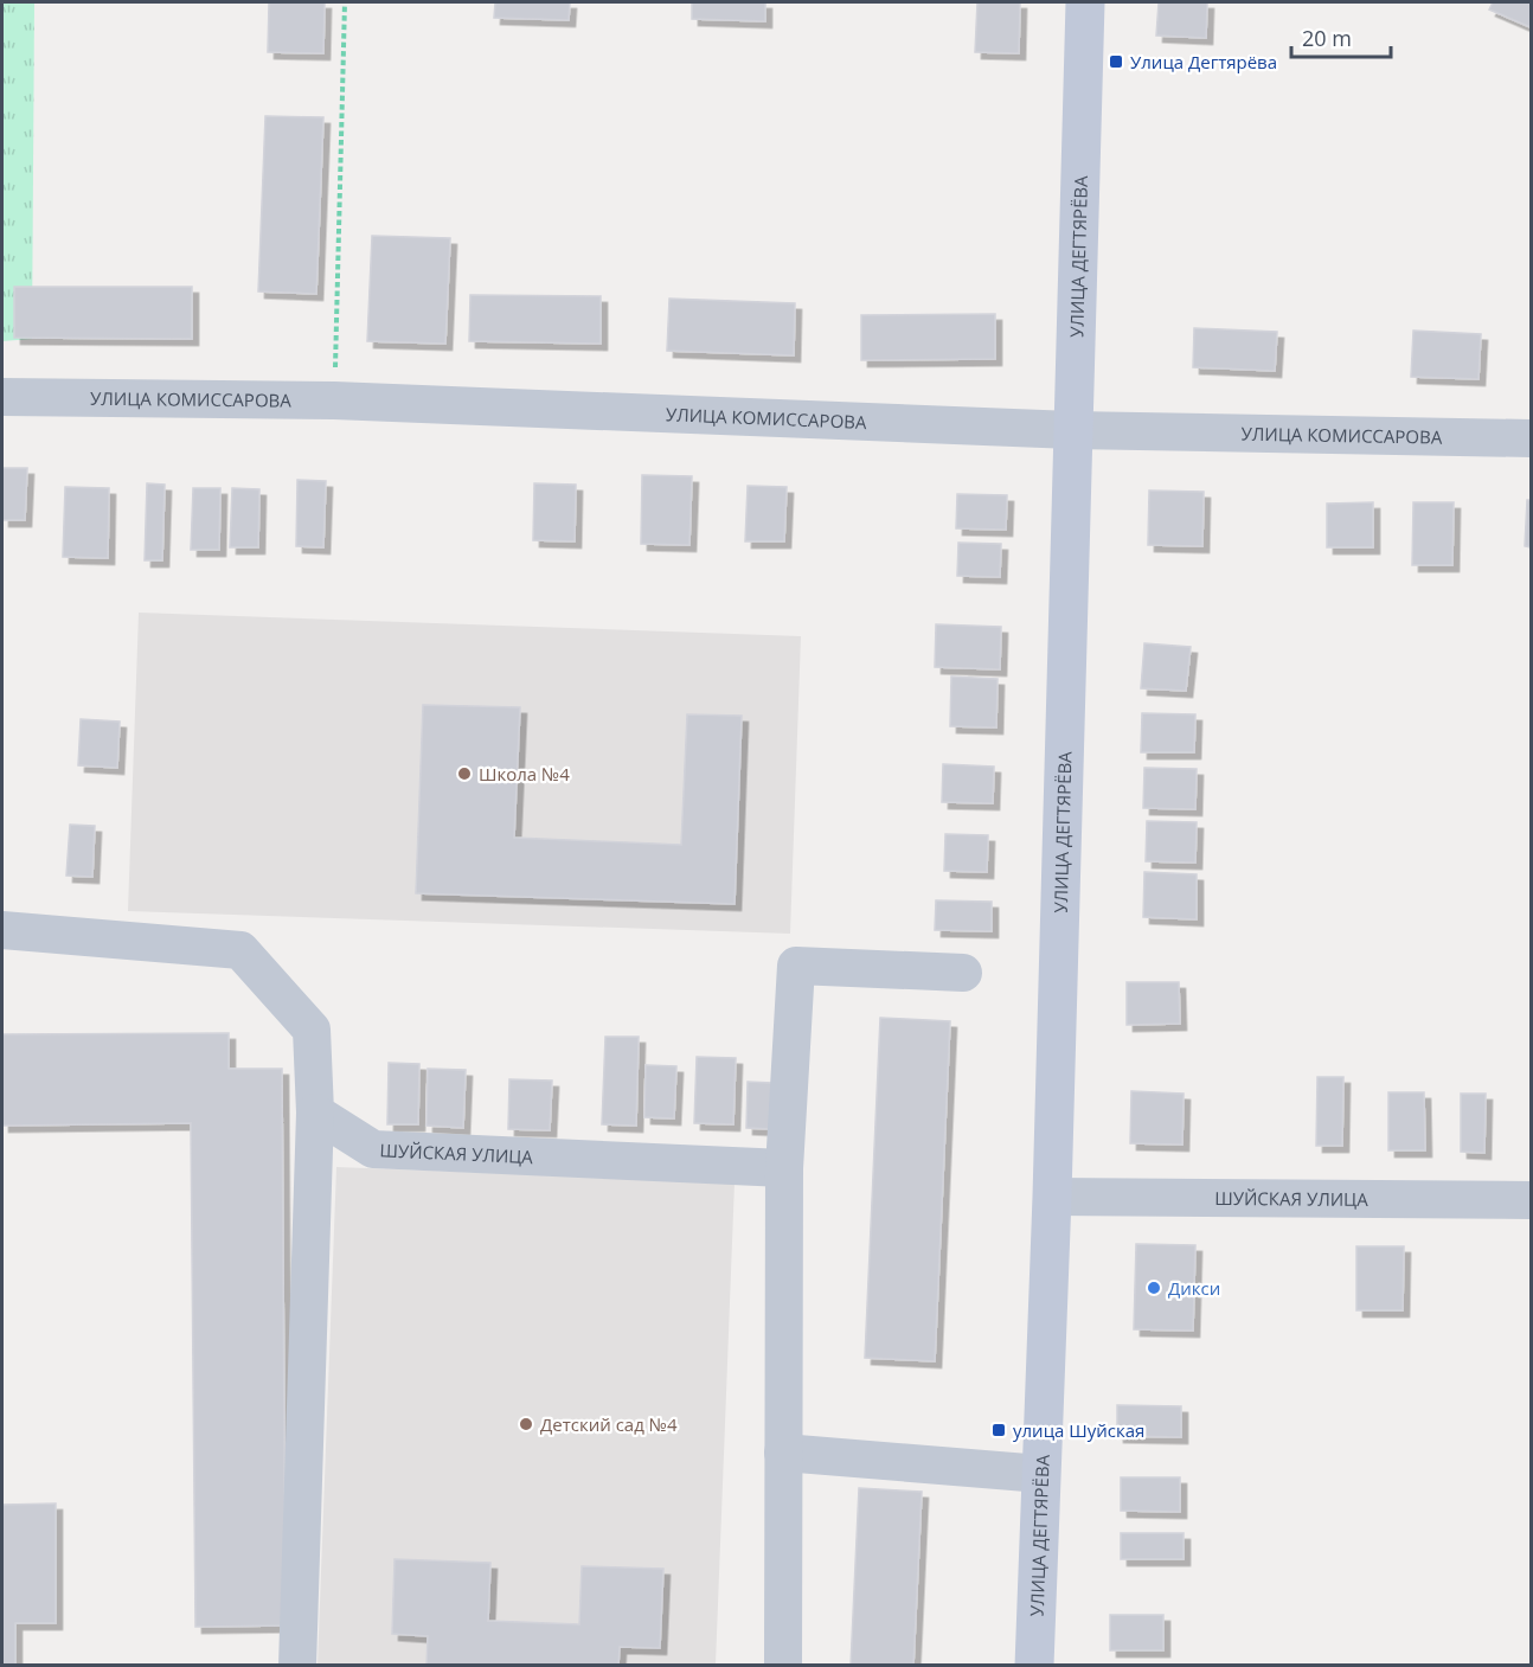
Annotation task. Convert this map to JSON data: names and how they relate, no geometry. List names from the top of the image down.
{
  "streets": {
    "main road": ["УЛИЦА ДЕГТЯРЁВА"],
    "street": ["УЛИЦА КОМИССАРОВА", "ШУЙСКАЯ УЛИЦА"]
  },
  "crossings": [
    ["УЛИЦА ДЕГТЯРЁВА", "УЛИЦА КОМИССАРОВА"],
    ["УЛИЦА ДЕГТЯРЁВА", "ШУЙСКАЯ УЛИЦА"]
  ],
  "places": {
    "transit": ["Улица Дегтярёва", "улица Шуйская"],
    "other": ["Школа №4", "Дикси", "Детский сад №4"]
  },
  "scale_bar": "20 m"
}
